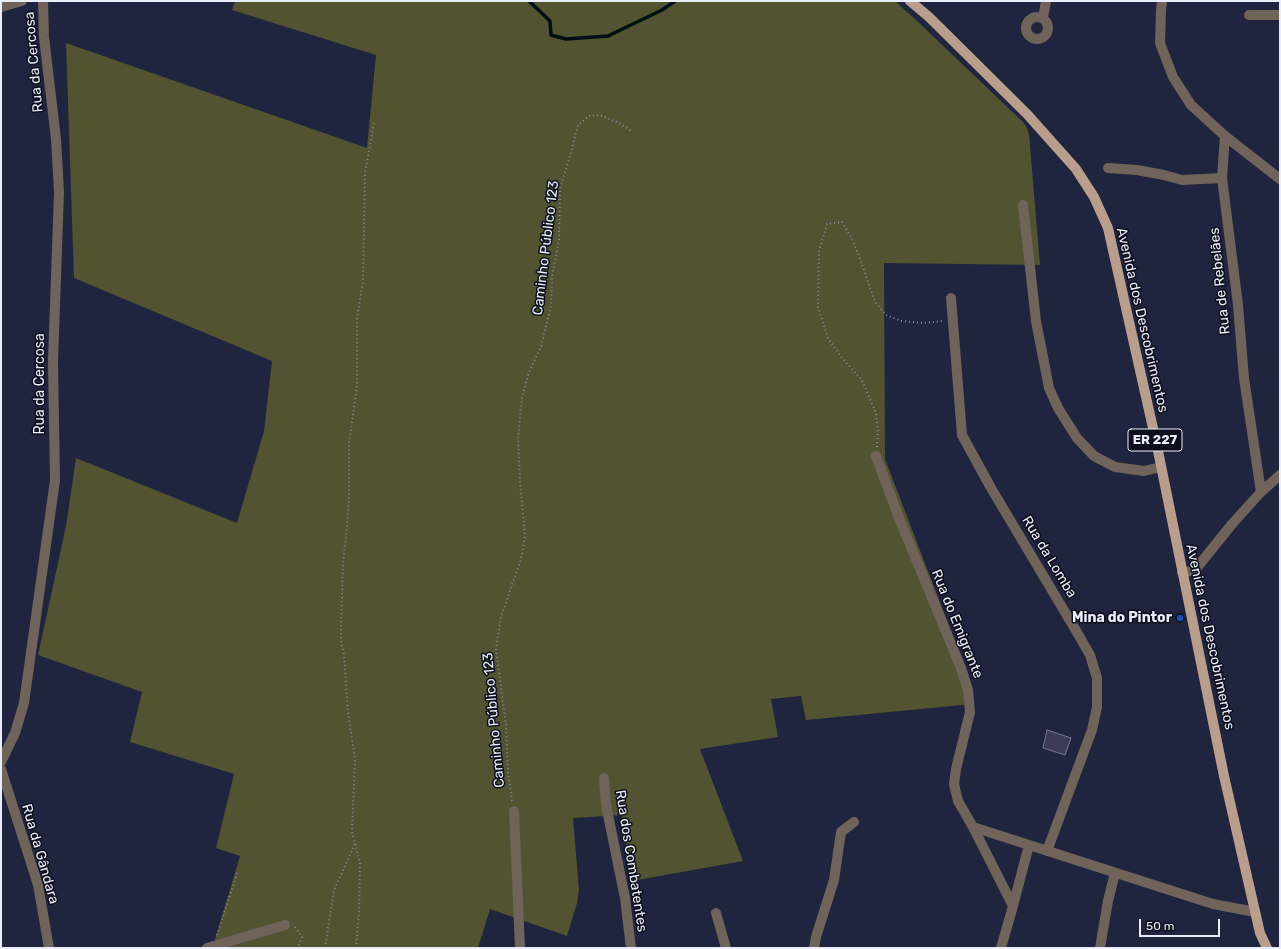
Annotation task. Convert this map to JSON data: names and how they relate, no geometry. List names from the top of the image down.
{
  "streets": {
    "main road": ["Avenida dos Descobrimentos", "ER 227"],
    "street": [
      "Rua da Cercosa",
      "Rua de Rebelães",
      "Rua da Lomba",
      "Rua do Emigrante",
      "Rua da Gândara",
      "Rua dos Combatentes"
    ],
    "path": ["Caminho Público 123"]
  },
  "places": ["Mina do Pintor"],
  "scale_bar": "50 m"
}
